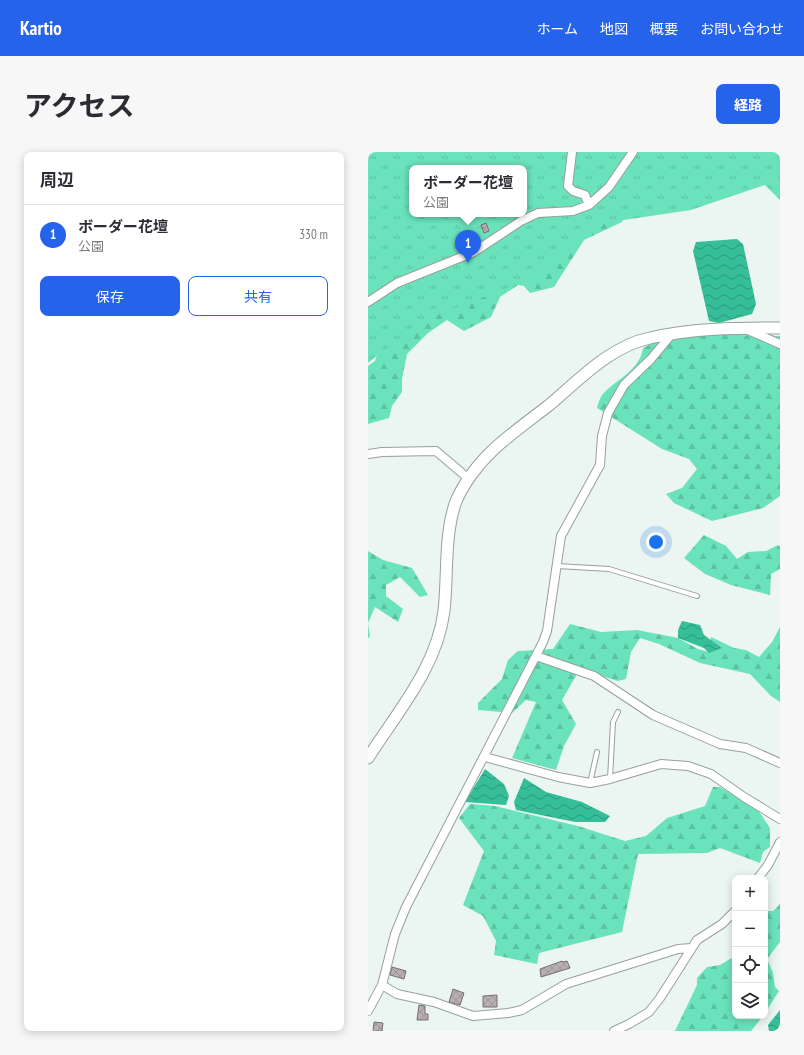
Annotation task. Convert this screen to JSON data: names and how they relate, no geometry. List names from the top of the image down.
{
  "page": {
    "header": "Kartio",
    "nav": [
      "ホーム",
      "地図",
      "概要",
      "お問い合わせ"
    ],
    "title": "アクセス",
    "buttons": [
      "経路",
      ["保存", "共有"]
    ],
    "heading": "周辺",
    "popup": ["ボーダー花壇", "公園"],
    "list": [
      {
        "mark": "1",
        "name": "ボーダー花壇",
        "note": "公園",
        "value": "330 m"
      }
    ],
    "pins": "1",
    "map_buttons": ["+", "−"]
  }
}
